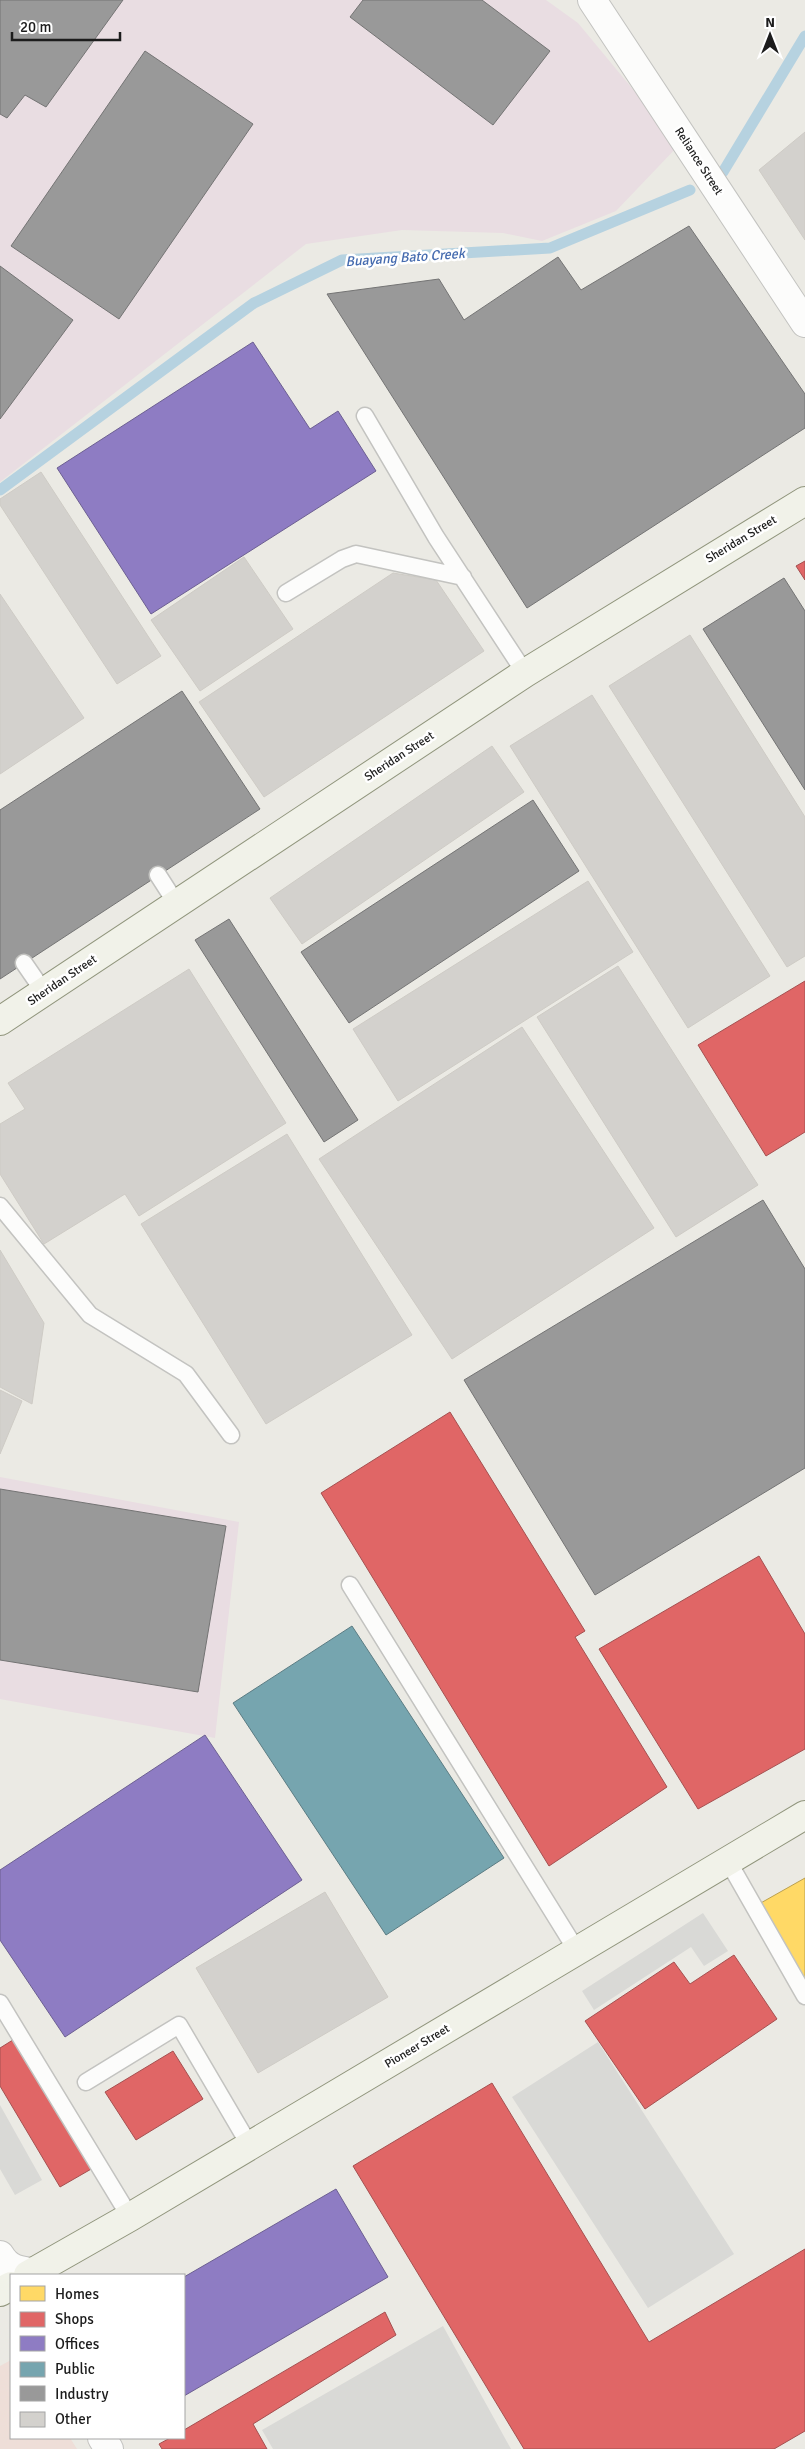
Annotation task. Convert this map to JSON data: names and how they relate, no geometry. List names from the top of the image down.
{
  "streets": {
    "main road": ["Sheridan Street", "Pioneer Street"],
    "street": ["Reliance Street"]
  },
  "water": ["Buayang Bato Creek"],
  "legend": [
    "Homes",
    "Shops",
    "Offices",
    "Public",
    "Industry",
    "Other"
  ],
  "scale_bar": "20 m",
  "north": "top"
}
